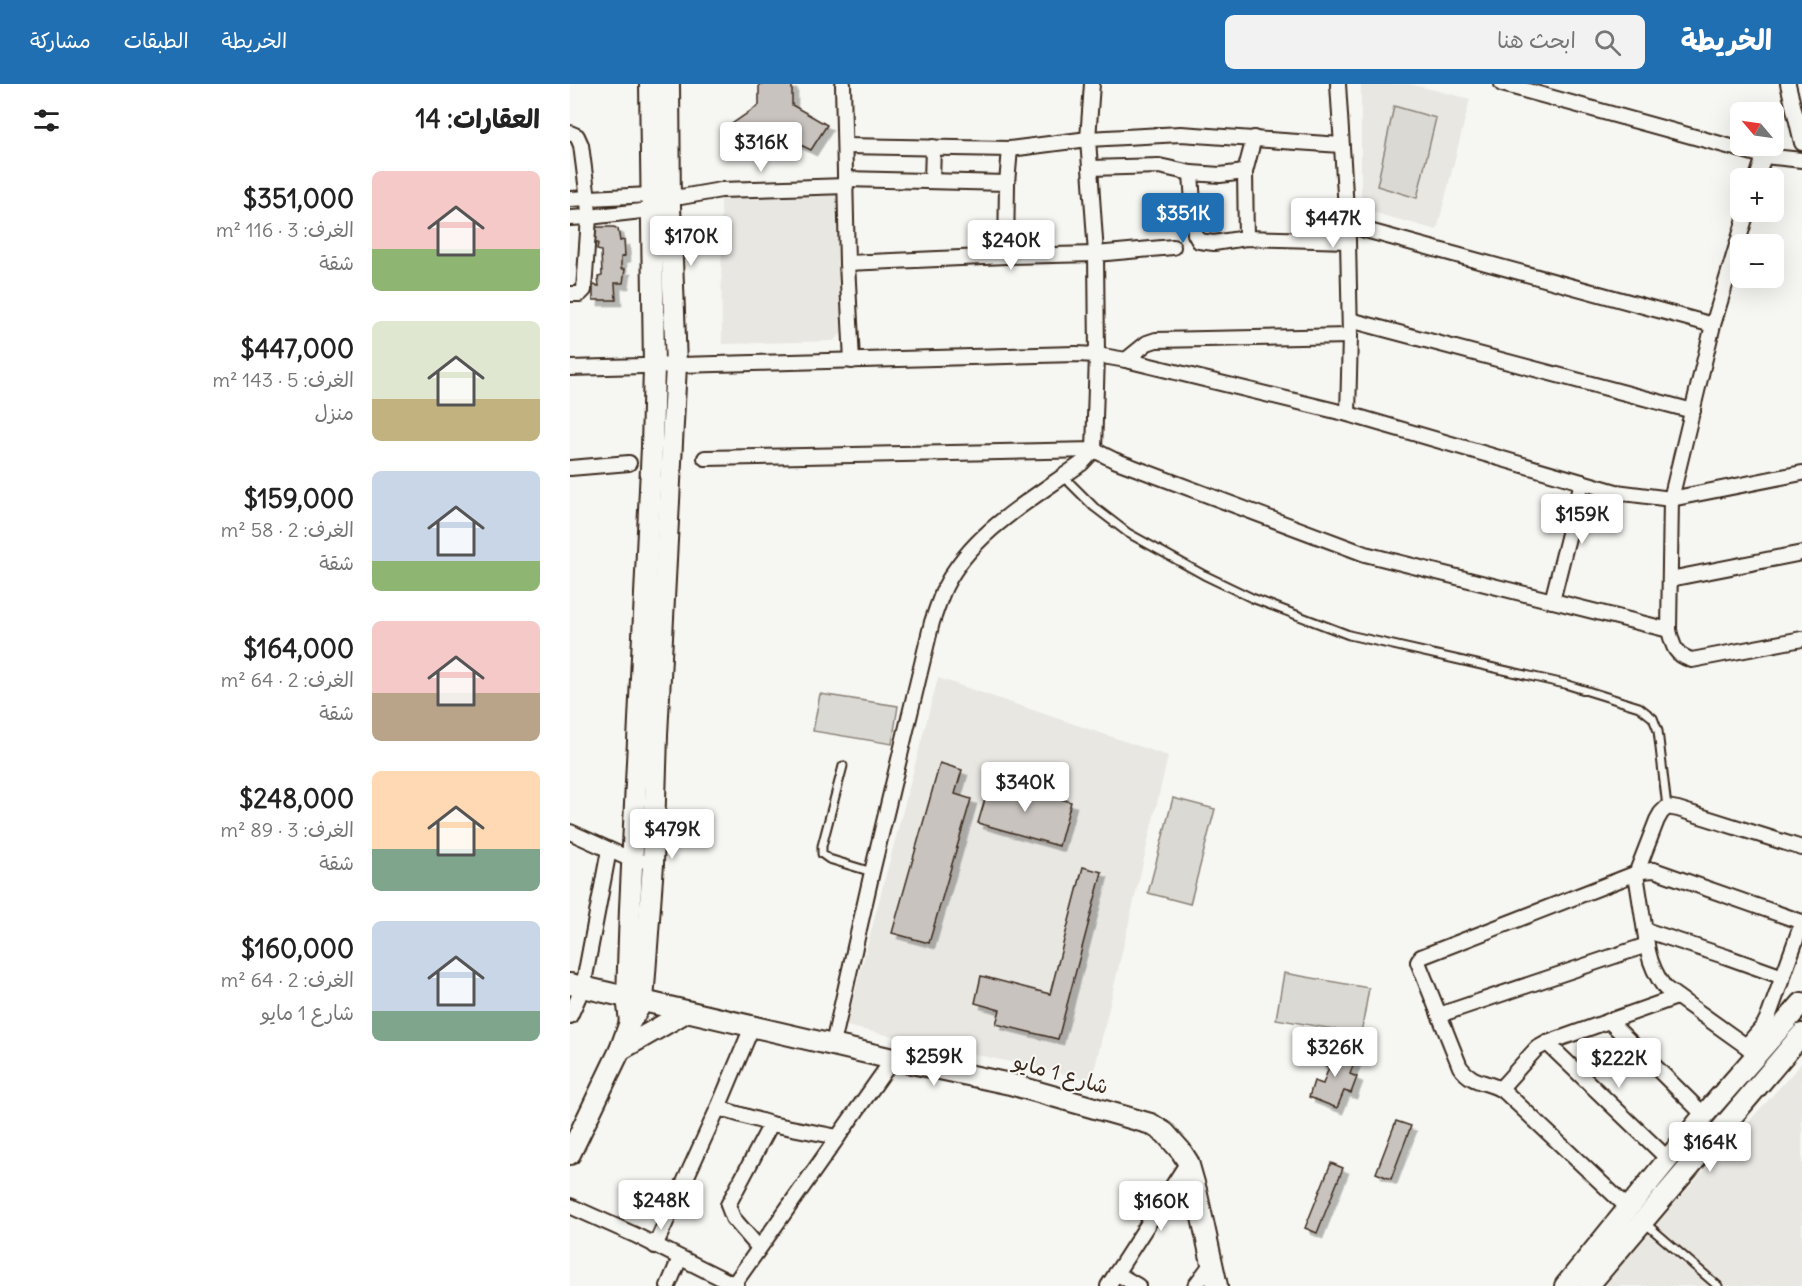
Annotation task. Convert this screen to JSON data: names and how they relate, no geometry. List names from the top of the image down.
{
  "streets": {
    "street": ["شارع 1 مايو"]
  },
  "north": "top left",
  "page": {
    "header": "الخريطة",
    "search": "ابحث هنا",
    "nav": ["الخريطة", "الطبقات", "مشاركة"],
    "heading": "العقارات: 14",
    "map_buttons": ["+", "−"],
    "price": [
      "$316K",
      "$351K",
      "$447K",
      "$170K",
      "$240K",
      "$159K",
      "$340K",
      "$479K",
      "$326K",
      "$259K",
      "$222K",
      "$164K",
      "$248K",
      "$160K"
    ],
    "list": [
      {
        "name": "$351,000",
        "note": "الغرف: 3 · 116 m² · شقة"
      },
      {
        "name": "$447,000",
        "note": "الغرف: 5 · 143 m² · منزل"
      },
      {
        "name": "$159,000",
        "note": "الغرف: 2 · 58 m² · شقة"
      },
      {
        "name": "$164,000",
        "note": "الغرف: 2 · 64 m² · شقة"
      },
      {
        "name": "$248,000",
        "note": "الغرف: 3 · 89 m² · شقة"
      },
      {
        "name": "$160,000",
        "note": "الغرف: 2 · 64 m² · شارع 1 مايو"
      }
    ]
  }
}
